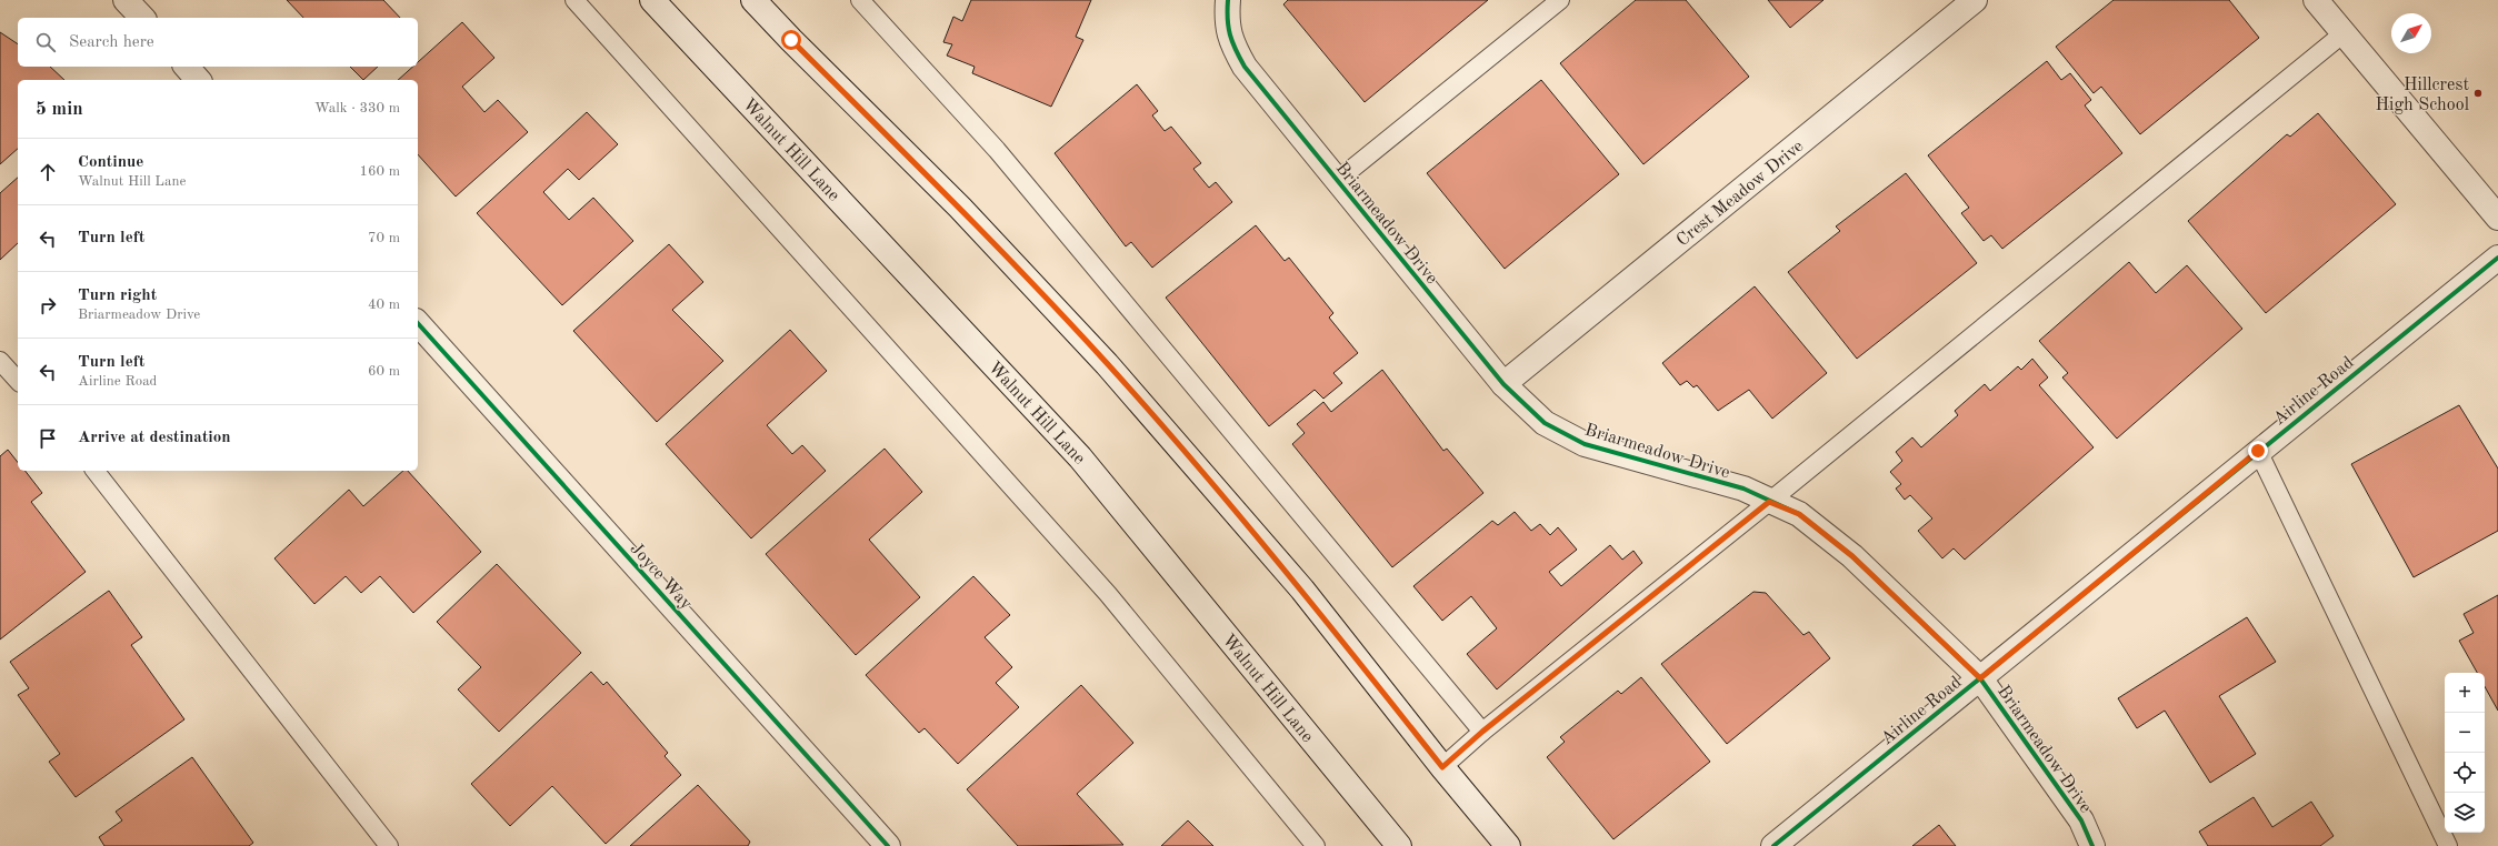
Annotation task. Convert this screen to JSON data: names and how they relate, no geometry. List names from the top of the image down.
{
  "streets": {
    "street": [
      "Walnut Hill Lane",
      "Crest Meadow Drive",
      "Briarmeadow Drive",
      "Airline Road",
      "Joyce Way"
    ]
  },
  "crossings": [
    ["Crest Meadow Drive", "Briarmeadow Drive"],
    ["Briarmeadow Drive", "Airline Road"]
  ],
  "places": ["Hillcrest High School"],
  "north": "top right",
  "page": {
    "search": "Search here",
    "heading": ["5 min", "Walk · 330 m"],
    "list": [
      ["Continue", "Walnut Hill Lane", "160 m"],
      ["Turn left", "70 m"],
      ["Turn right", "Briarmeadow Drive", "40 m"],
      ["Turn left", "Airline Road", "60 m"],
      "Arrive at destination"
    ],
    "map_buttons": ["+", "−"]
  }
}
